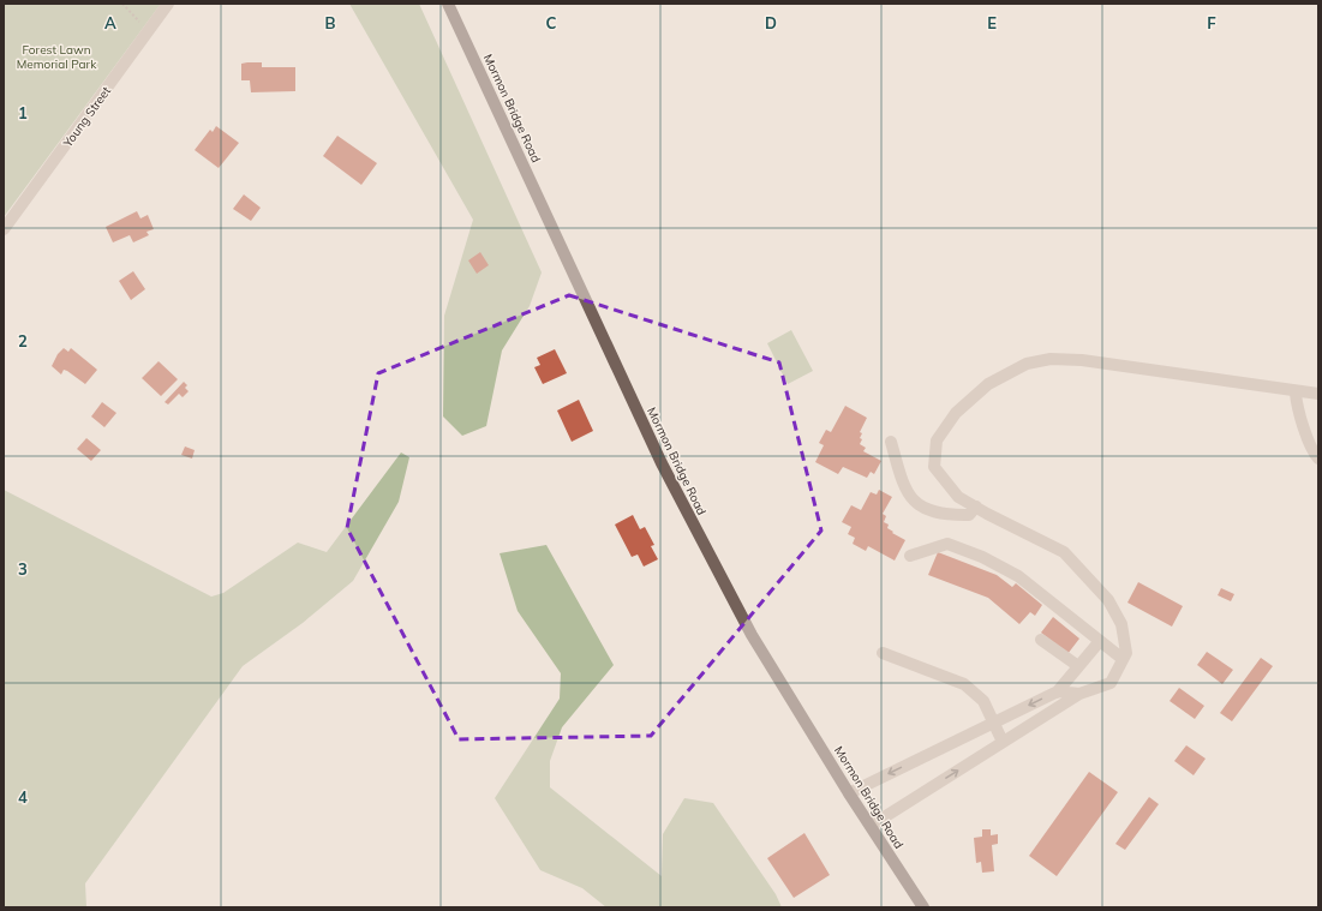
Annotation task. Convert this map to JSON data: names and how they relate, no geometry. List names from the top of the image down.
{
  "streets": {
    "main road": ["Mormon Bridge Road"],
    "street": ["Young Street"]
  },
  "parks": ["Forest Lawn Memorial Park"],
  "grid": {
    "columns": [
      "A",
      "B",
      "C",
      "D",
      "E",
      "F"
    ],
    "rows": [
      "1",
      "2",
      "3",
      "4"
    ]
  }
}
